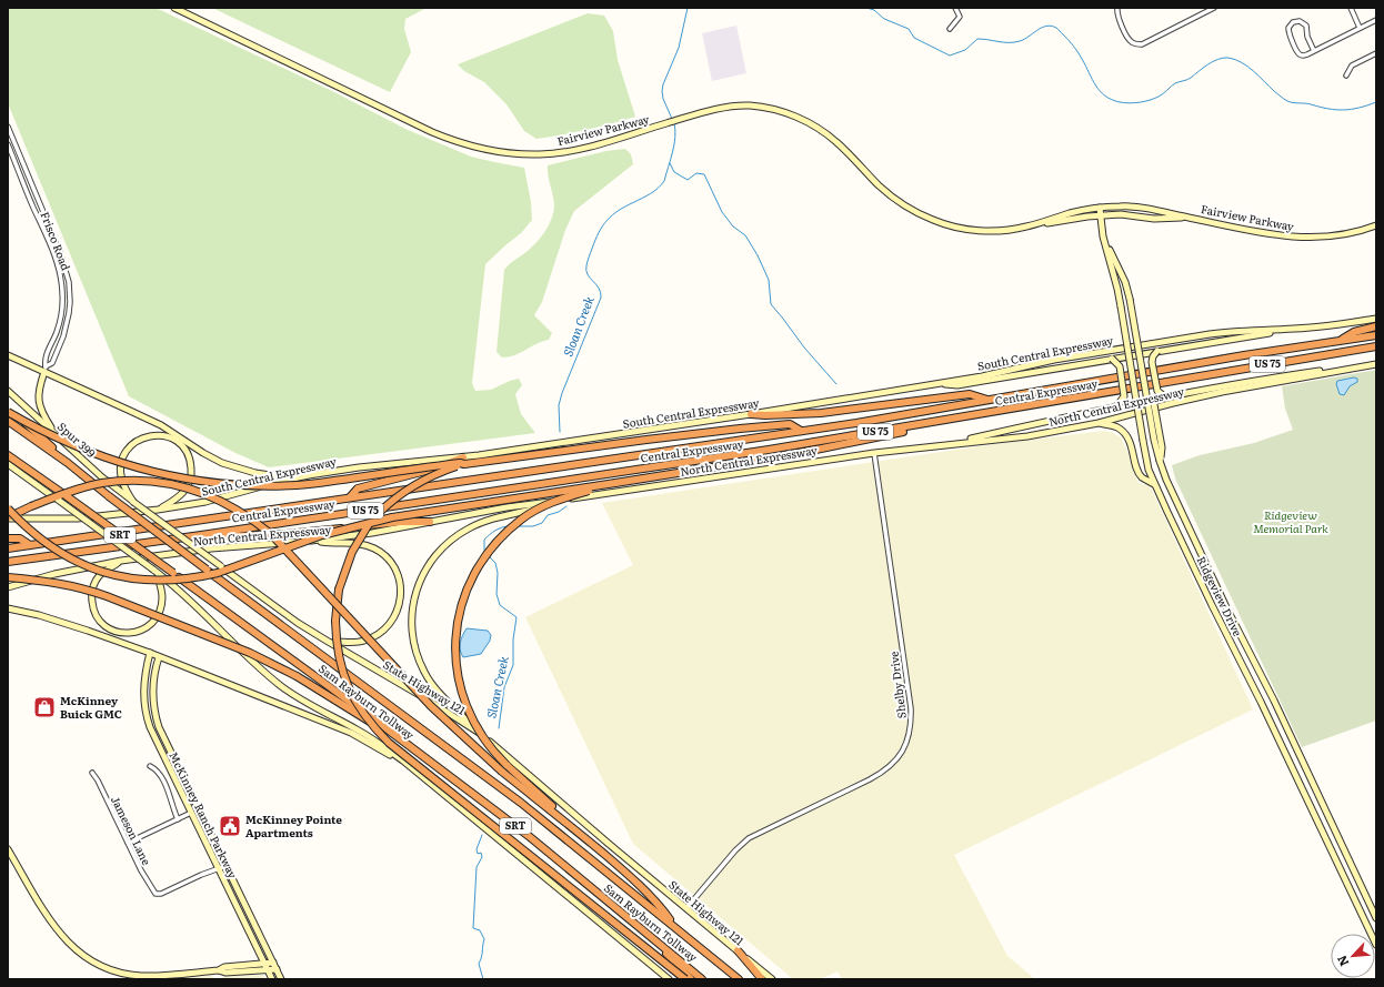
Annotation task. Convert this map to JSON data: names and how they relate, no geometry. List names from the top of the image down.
{
  "streets": {
    "highway": [
      "US 75",
      "Central Expressway",
      "SRT",
      "Sam Rayburn Tollway"
    ],
    "main road": [
      "Fairview Parkway",
      "South Central Expressway",
      "North Central Expressway",
      "Spur 399",
      "Ridgeview Drive",
      "State Highway 121",
      "McKinney Ranch Parkway"
    ],
    "street": ["Frisco Road", "Shelby Drive", "Jameson Lane"]
  },
  "crossings": [
    ["Fairview Parkway", "Ridgeview Drive"],
    ["North Central Expressway", "Shelby Drive"],
    ["Spur 399", "State Highway 121"],
    ["Shelby Drive", "State Highway 121"],
    ["McKinney Ranch Parkway", "Jameson Lane"]
  ],
  "water": ["Sloan Creek"],
  "parks": ["Ridgeview Memorial Park"],
  "places": {
    "shop": ["McKinney Buick GMC"],
    "public building": ["McKinney Pointe Apartments"]
  },
  "north": "bottom left"
}
